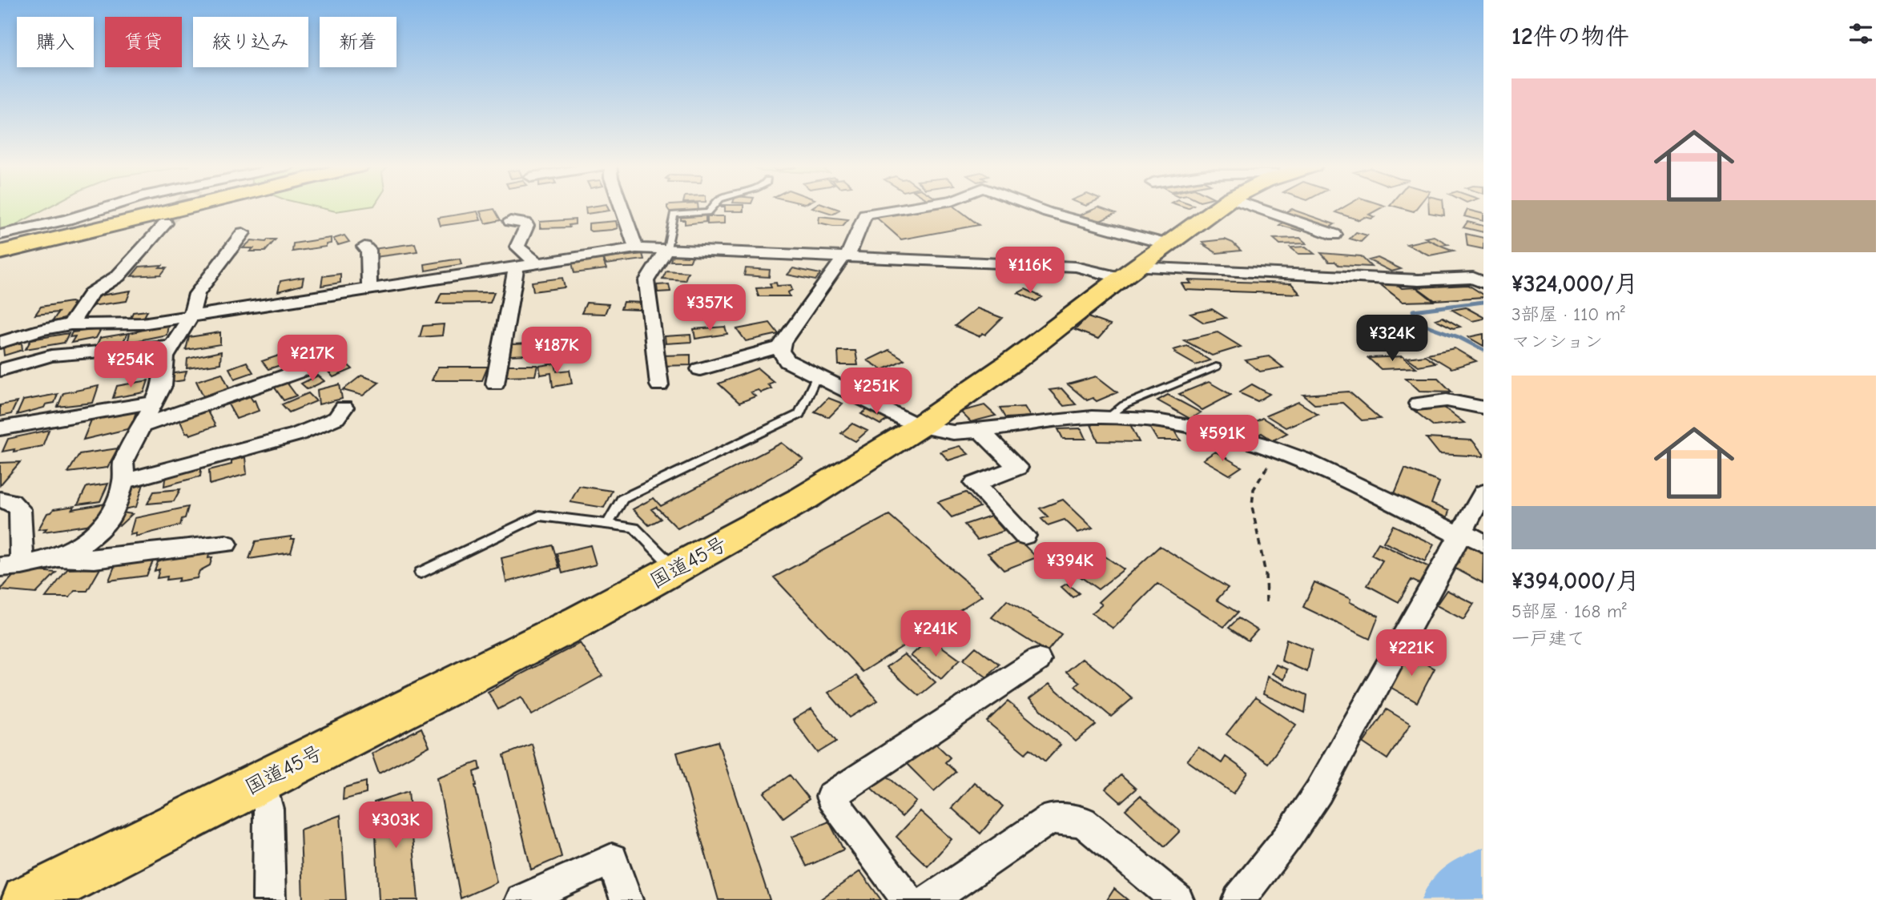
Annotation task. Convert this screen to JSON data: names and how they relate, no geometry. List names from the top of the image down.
{
  "streets": {
    "highway": ["国道45号"]
  },
  "page": {
    "heading": "12件の物件",
    "chip": [
      "購入",
      "賃貸",
      "絞り込み",
      "新着"
    ],
    "list": [
      {
        "name": "¥324,000/月",
        "note": "3部屋 · 110 m² · マンション"
      },
      {
        "name": "¥394,000/月",
        "note": "5部屋 · 168 m² · 一戸建て"
      }
    ],
    "price": [
      "¥116K",
      "¥357K",
      "¥324K",
      "¥187K",
      "¥217K",
      "¥254K",
      "¥251K",
      "¥591K",
      "¥394K",
      "¥241K",
      "¥221K",
      "¥303K"
    ]
  }
}
